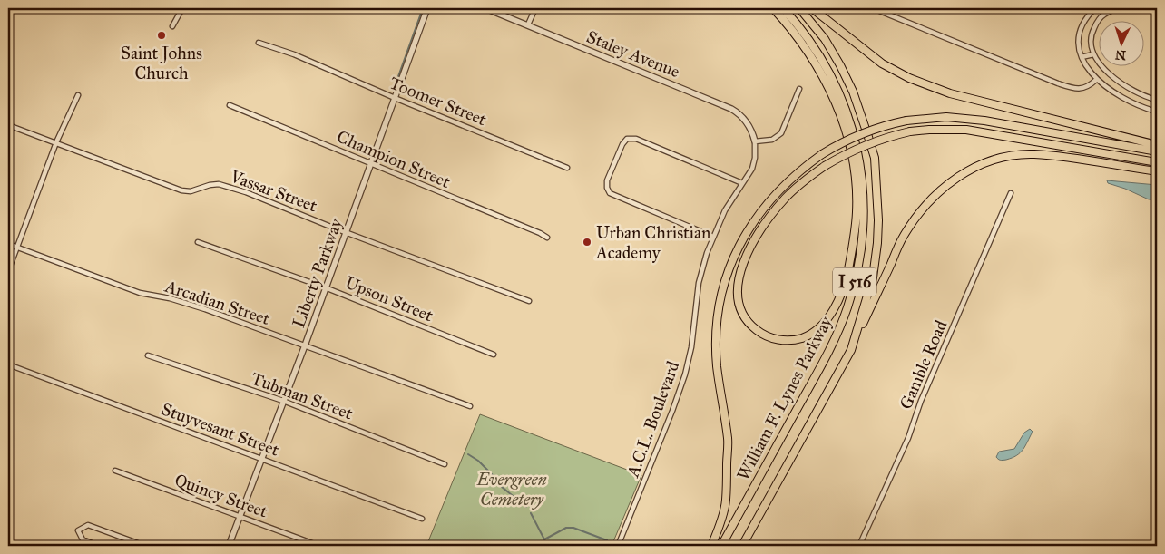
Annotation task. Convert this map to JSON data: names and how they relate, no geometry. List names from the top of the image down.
{
  "streets": {
    "highway": ["I 516", "William F. Lynes Parkway"],
    "street": [
      "Staley Avenue",
      "Toomer Street",
      "Champion Street",
      "Vassar Street",
      "Liberty Parkway",
      "Upson Street",
      "Arcadian Street",
      "Gamble Road",
      "Tubman Street",
      "A.C.L. Boulevard",
      "Stuyvesant Street",
      "Quincy Street"
    ]
  },
  "crossings": [
    ["Staley Avenue", "A.C.L. Boulevard"],
    ["Toomer Street", "Liberty Parkway"],
    ["Champion Street", "Liberty Parkway"],
    ["Vassar Street", "Liberty Parkway"],
    ["Liberty Parkway", "Upson Street"],
    ["Liberty Parkway", "Arcadian Street"],
    ["Liberty Parkway", "Tubman Street"],
    ["Liberty Parkway", "Stuyvesant Street"],
    ["Liberty Parkway", "Quincy Street"]
  ],
  "parks": ["Evergreen Cemetery"],
  "places": ["Saint Johns Church", "Urban Christian Academy"],
  "north": "bottom"
}
